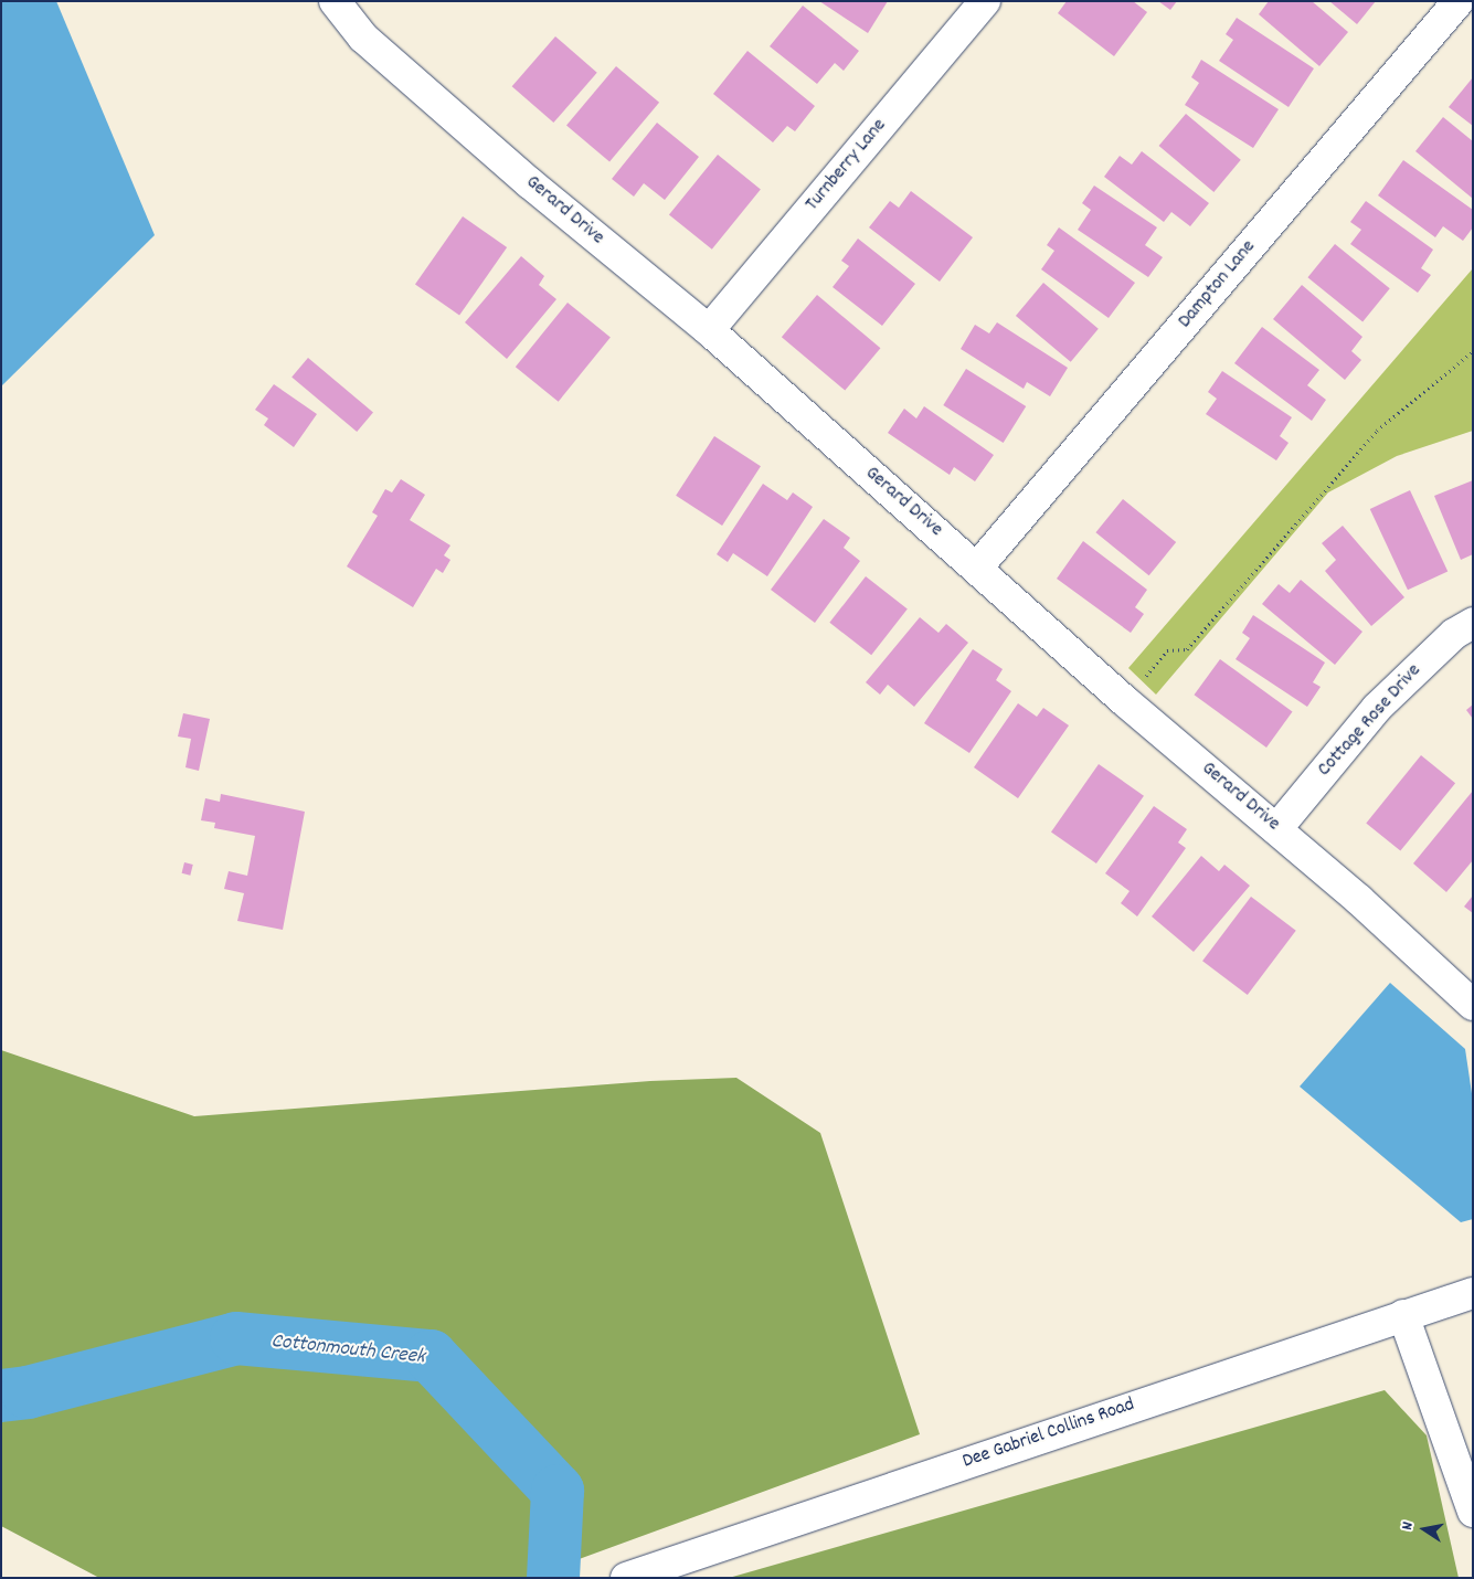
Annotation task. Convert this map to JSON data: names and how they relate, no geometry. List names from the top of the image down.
{
  "streets": {
    "street": [
      "Turnberry Lane",
      "Gerard Drive",
      "Dampton Lane",
      "Cottage Rose Drive",
      "Dee Gabriel Collins Road"
    ]
  },
  "crossings": [
    ["Turnberry Lane", "Gerard Drive"],
    ["Gerard Drive", "Dampton Lane"],
    ["Gerard Drive", "Cottage Rose Drive"]
  ],
  "water": ["Cottonmouth Creek"],
  "north": "left"
}
